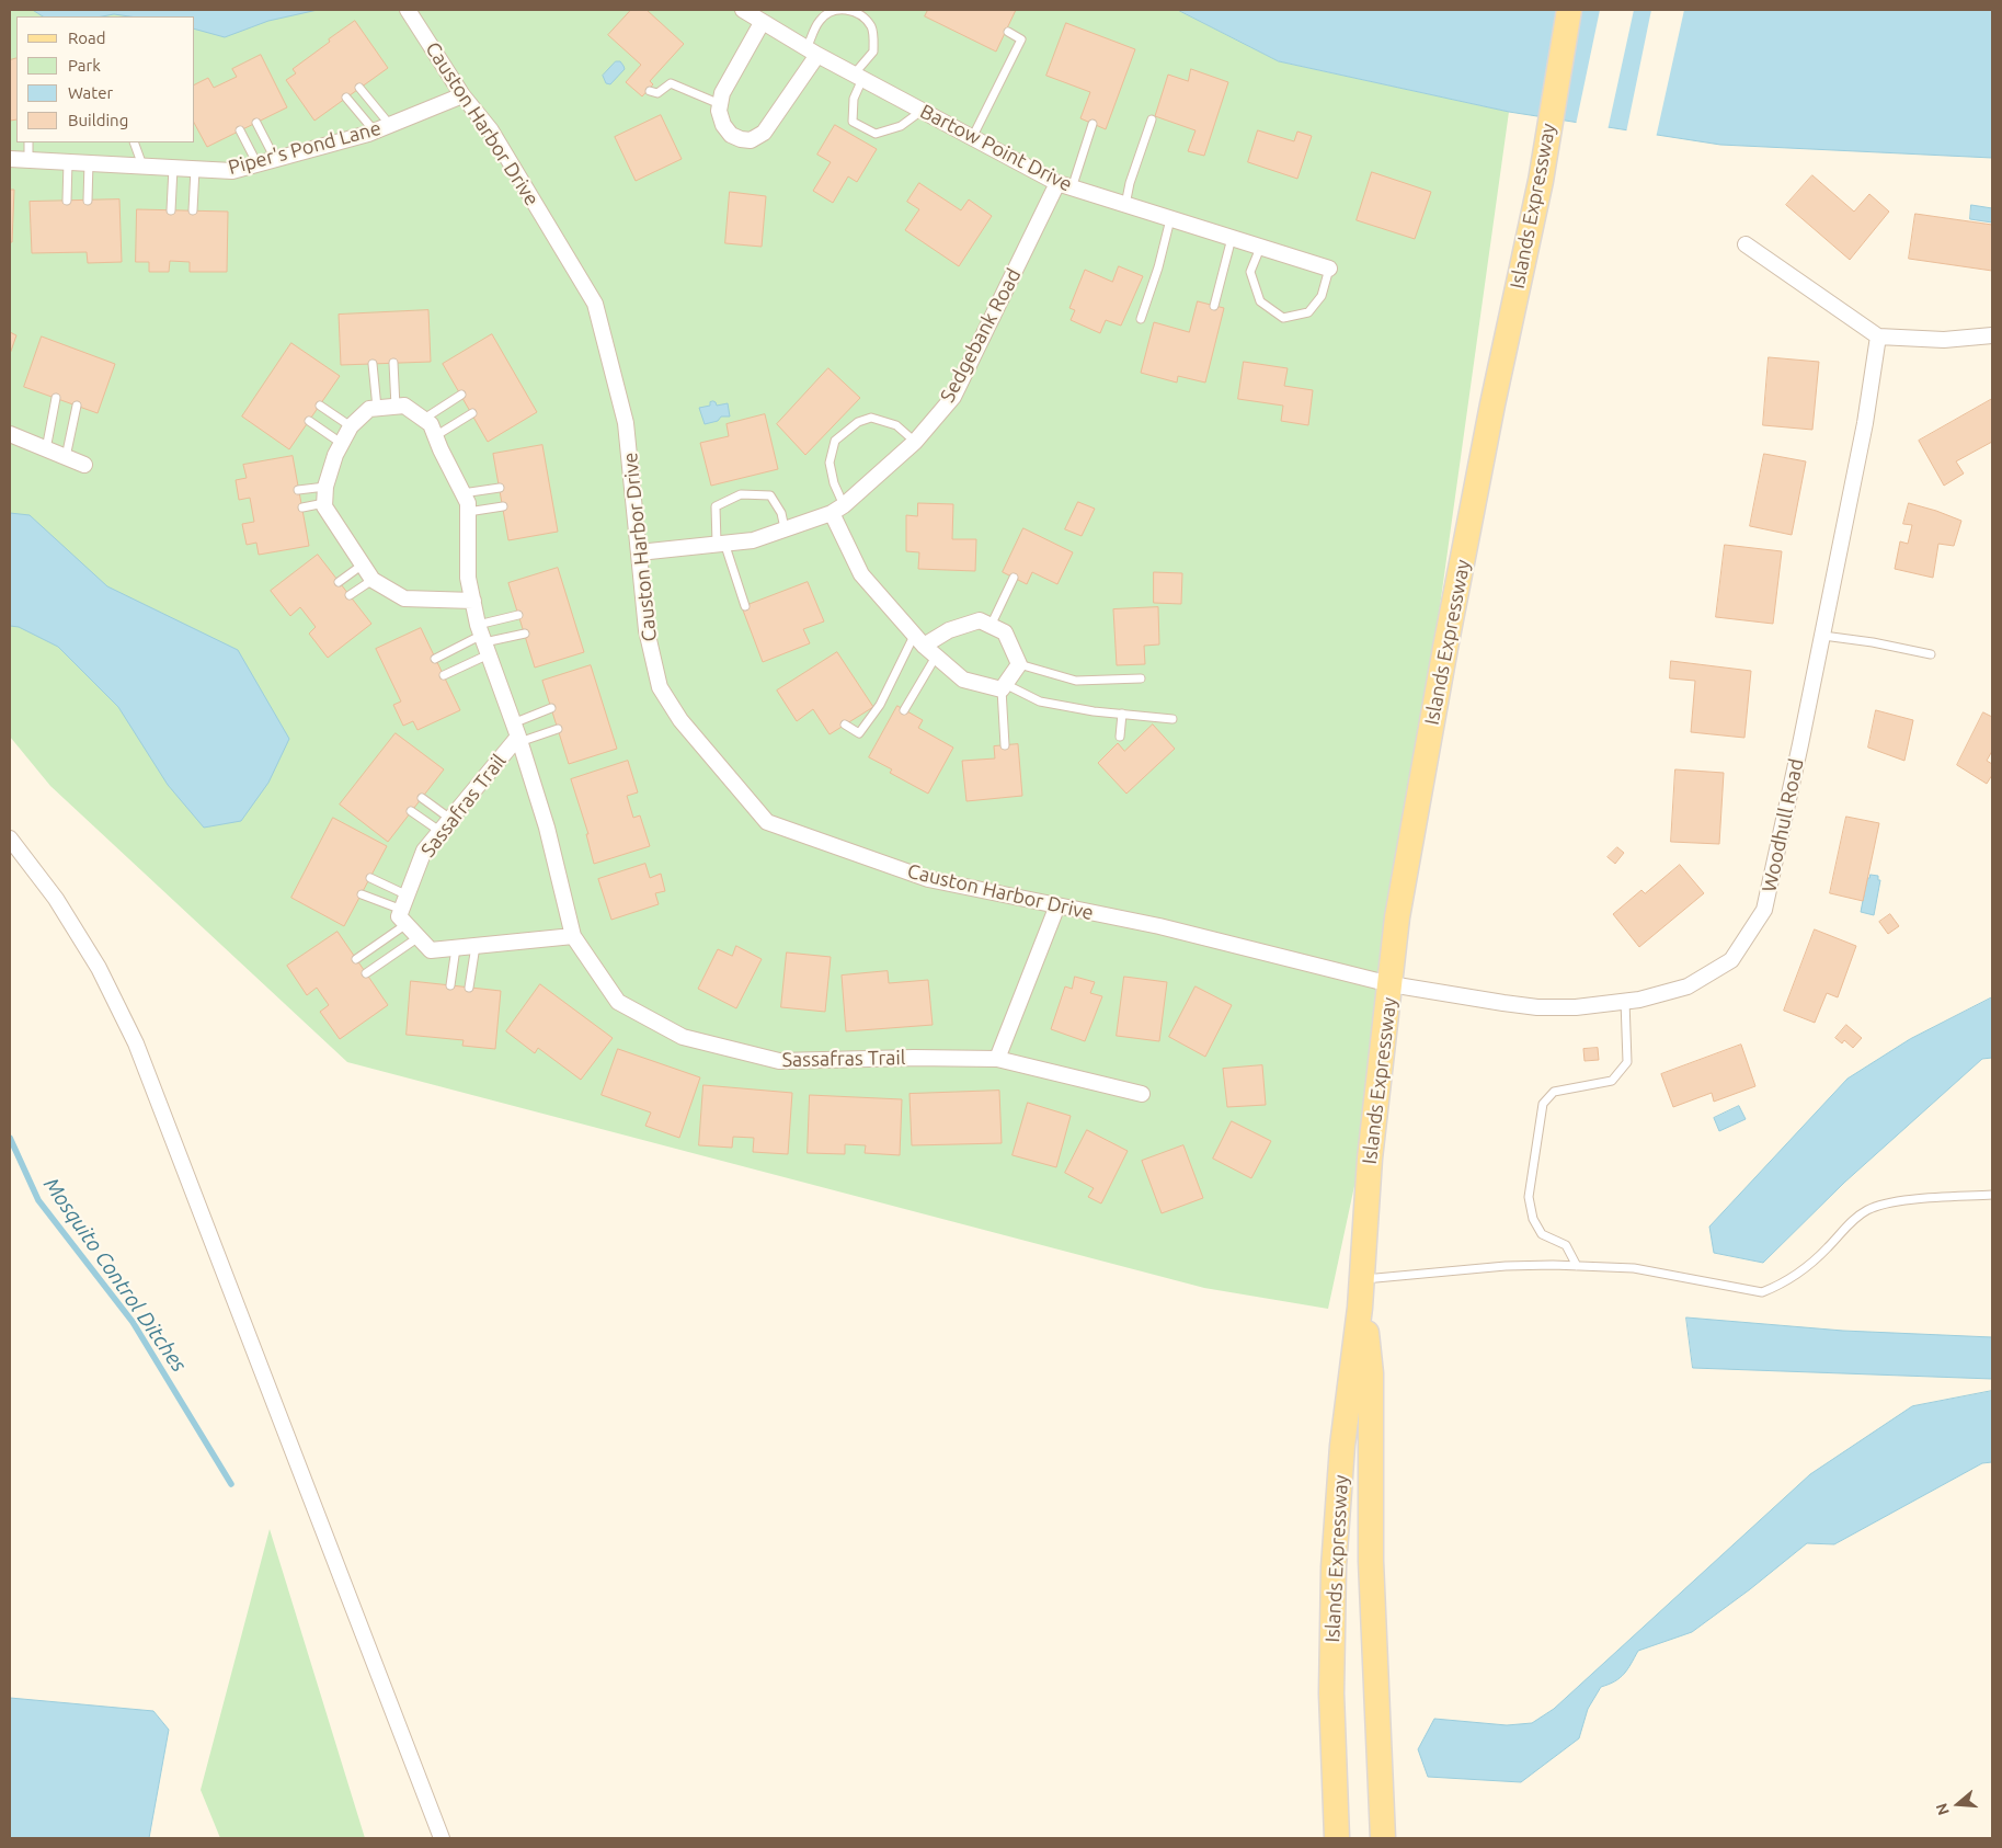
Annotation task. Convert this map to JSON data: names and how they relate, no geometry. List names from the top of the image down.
{
  "streets": {
    "main road": ["Islands Expressway"],
    "street": [
      "Causton Harbor Drive",
      "Piper's Pond Lane",
      "Bartow Point Drive",
      "Sedgebank Road",
      "Sassafras Trail",
      "Woodhull Road"
    ]
  },
  "crossings": [
    ["Causton Harbor Drive", "Piper's Pond Lane"],
    ["Causton Harbor Drive", "Islands Expressway"],
    ["Causton Harbor Drive", "Sedgebank Road"],
    ["Causton Harbor Drive", "Woodhull Road"],
    ["Bartow Point Drive", "Sedgebank Road"],
    ["Islands Expressway", "Woodhull Road"]
  ],
  "water": ["Mosquito Control Ditches"],
  "legend": [
    "Road",
    "Park",
    "Water",
    "Building"
  ],
  "north": "left"
}
